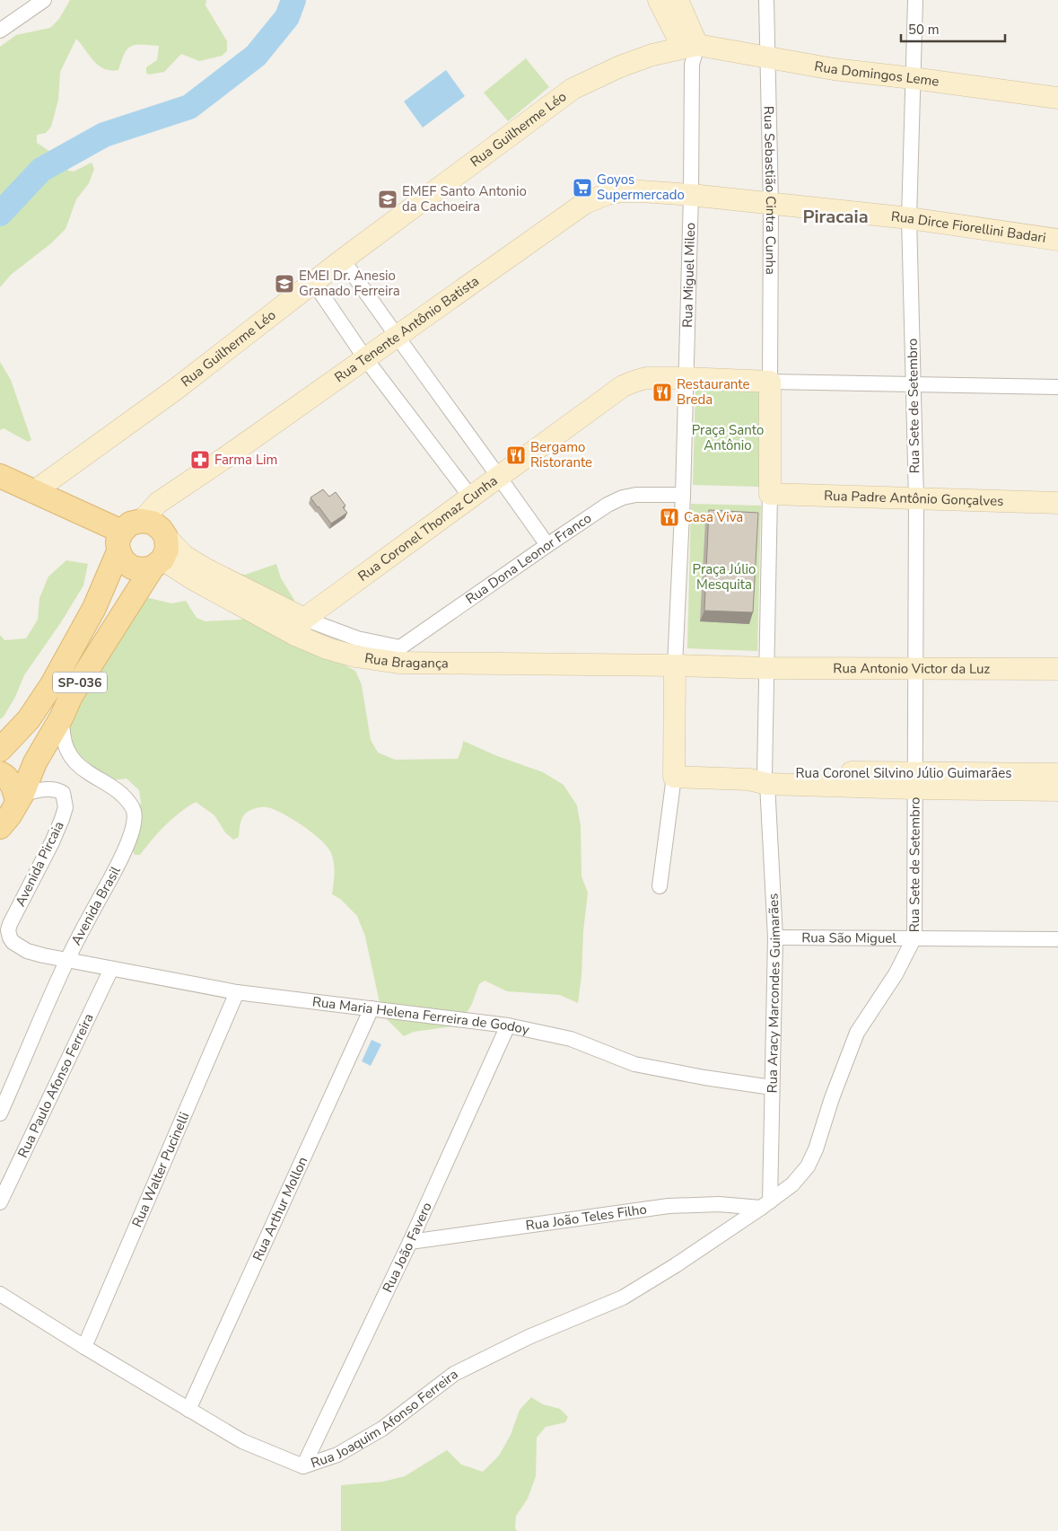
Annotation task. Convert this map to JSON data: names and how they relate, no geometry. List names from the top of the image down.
{
  "streets": {
    "main road": ["SP-036"],
    "street": [
      "Rua Domingos Leme",
      "Rua Guilherme Léo",
      "Rua Sebastião Cintra Cunha",
      "Rua Dirce Fiorellini Badari",
      "Rua Miguel Mileo",
      "Rua Tenente Antônio Batista",
      "Rua Sete de Setembro",
      "Rua Padre Antônio Gonçalves",
      "Rua Coronel Thomaz Cunha",
      "Rua Dona Leonor Franco",
      "Rua Bragança",
      "Rua Antonio Victor da Luz",
      "Rua Coronel Silvino Júlio Guimarães",
      "Avenida Pircaia",
      "Avenida Brasil",
      "Rua São Miguel",
      "Rua Aracy Marcondes Guimarães",
      "Rua Maria Helena Ferreira de Godoy",
      "Rua Paulo Afonso Ferreira",
      "Rua Walter Pucinelli",
      "Rua Arthur Mollon",
      "Rua João Teles Filho",
      "Rua João Favero",
      "Rua Joaquim Afonso Ferreira"
    ]
  },
  "crossings": [
    ["Rua Domingos Leme", "Rua Guilherme Léo"],
    ["Rua Domingos Leme", "Rua Sebastião Cintra Cunha"],
    ["Rua Domingos Leme", "Rua Miguel Mileo"],
    ["Rua Domingos Leme", "Rua Sete de Setembro"],
    ["Rua Guilherme Léo", "Rua Miguel Mileo"],
    ["Rua Sebastião Cintra Cunha", "Rua Dirce Fiorellini Badari"],
    ["Rua Dirce Fiorellini Badari", "Rua Miguel Mileo"],
    ["Rua Dirce Fiorellini Badari", "Rua Tenente Antônio Batista"],
    ["Rua Dirce Fiorellini Badari", "Rua Sete de Setembro"],
    ["Rua Miguel Mileo", "Rua Tenente Antônio Batista"],
    ["Rua Miguel Mileo", "Rua Coronel Thomaz Cunha"],
    ["Rua Tenente Antônio Batista", "Rua Bragança"],
    ["Rua Tenente Antônio Batista", "SP-036"],
    ["Rua Sete de Setembro", "Rua Padre Antônio Gonçalves"],
    ["Rua Sete de Setembro", "Rua Antonio Victor da Luz"],
    ["Rua Sete de Setembro", "Rua Coronel Silvino Júlio Guimarães"],
    ["Rua Sete de Setembro", "Rua São Miguel"],
    ["Rua Sete de Setembro", "Rua Aracy Marcondes Guimarães"],
    ["Rua Sete de Setembro", "Rua João Teles Filho"],
    ["Rua Sete de Setembro", "Rua Joaquim Afonso Ferreira"],
    ["Rua Coronel Thomaz Cunha", "Rua Bragança"],
    ["Rua Dona Leonor Franco", "Rua Bragança"],
    ["Rua Bragança", "SP-036"],
    ["Rua Antonio Victor da Luz", "Rua Aracy Marcondes Guimarães"],
    ["SP-036", "Avenida Pircaia"],
    ["SP-036", "Avenida Brasil"],
    ["Rua Coronel Silvino Júlio Guimarães", "Rua Aracy Marcondes Guimarães"],
    ["Avenida Pircaia", "Avenida Brasil"],
    ["Avenida Pircaia", "Rua Maria Helena Ferreira de Godoy"],
    ["Avenida Brasil", "Rua Maria Helena Ferreira de Godoy"],
    ["Rua São Miguel", "Rua Aracy Marcondes Guimarães"],
    ["Rua Aracy Marcondes Guimarães", "Rua Maria Helena Ferreira de Godoy"],
    ["Rua Aracy Marcondes Guimarães", "Rua João Teles Filho"],
    ["Rua Aracy Marcondes Guimarães", "Rua Joaquim Afonso Ferreira"],
    ["Rua Maria Helena Ferreira de Godoy", "Rua Paulo Afonso Ferreira"],
    ["Rua Maria Helena Ferreira de Godoy", "Rua Walter Pucinelli"],
    ["Rua Maria Helena Ferreira de Godoy", "Rua Arthur Mollon"],
    ["Rua Maria Helena Ferreira de Godoy", "Rua João Favero"],
    ["Rua Walter Pucinelli", "Rua Joaquim Afonso Ferreira"],
    ["Rua Arthur Mollon", "Rua Joaquim Afonso Ferreira"],
    ["Rua João Teles Filho", "Rua João Favero"],
    ["Rua João Teles Filho", "Rua Joaquim Afonso Ferreira"],
    ["Rua João Favero", "Rua Joaquim Afonso Ferreira"]
  ],
  "districts": ["Piracaia"],
  "parks": ["Praça Santo Antônio", "Praça Júlio Mesquita"],
  "places": {
    "supermarket": ["Goyos Supermercado"],
    "school or university": ["EMEF Santo Antonio da Cachoeira", "EMEI Dr. Anesio Granado Ferreira"],
    "restaurant": ["Restaurante Breda", "Bergamo Ristorante", "Casa Viva"],
    "pharmacy": ["Farma Lim"]
  },
  "scale_bar": "50 m"
}
